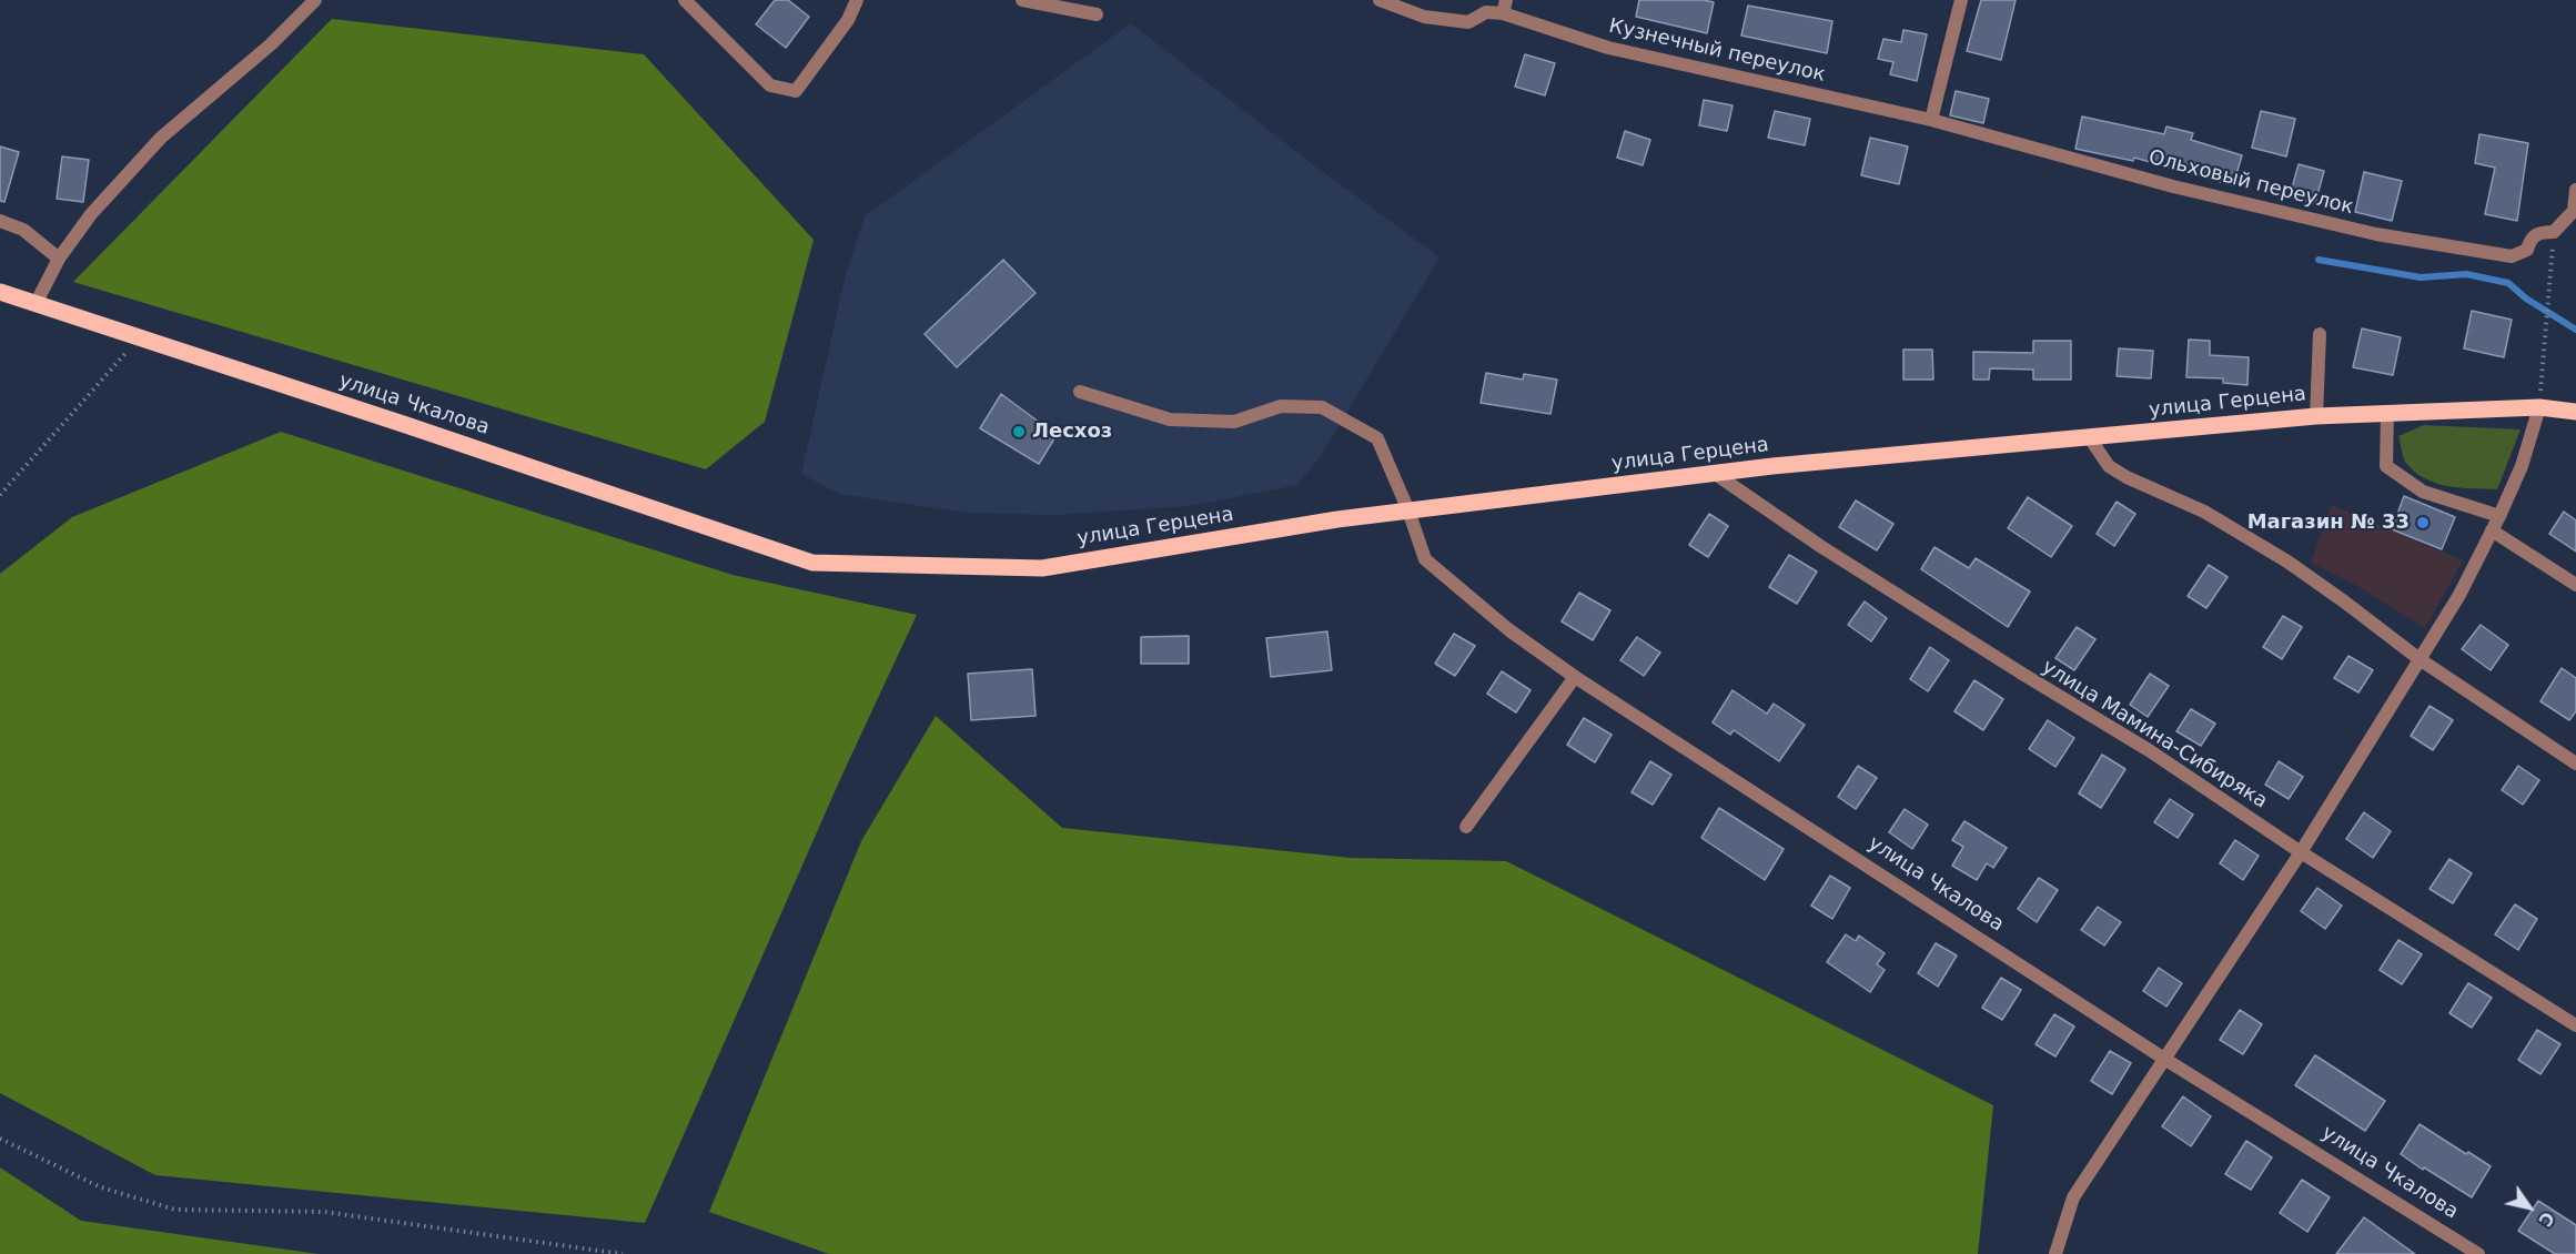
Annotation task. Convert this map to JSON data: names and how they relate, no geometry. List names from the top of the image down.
{
  "streets": {
    "main road": ["улица Герцена", "улица Чкалова"],
    "street": ["Кузнечный переулок", "Ольховый переулок", "улица Мамина-Сибиряка"]
  },
  "crossings": [
    ["Кузнечный переулок", "Ольховый переулок"],
    ["улица Герцена", "улица Чкалова"],
    ["улица Герцена", "улица Мамина-Сибиряка"]
  ],
  "places": ["Лесхоз", "Магазин № 33"],
  "north": "bottom right"
}
